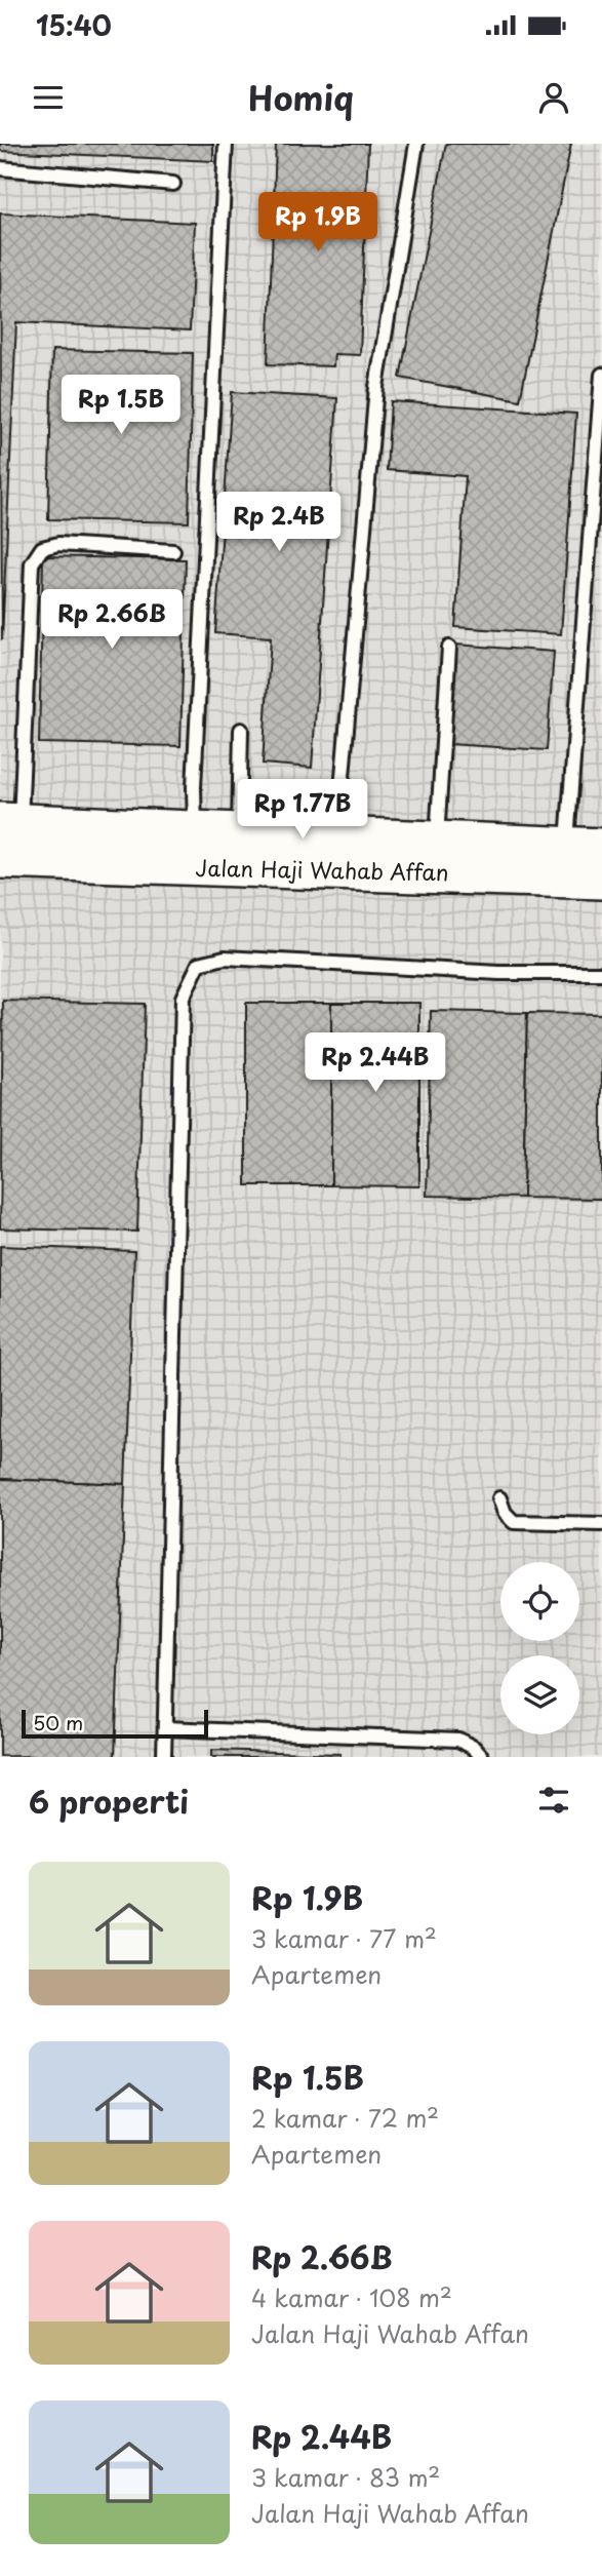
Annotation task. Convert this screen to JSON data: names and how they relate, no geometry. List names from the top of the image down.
{
  "streets": {
    "street": ["Jalan Haji Wahab Affan"]
  },
  "scale_bar": "50 m",
  "page": {
    "status": "15:40",
    "header": "Homiq",
    "price": [
      "Rp 1.9B",
      "Rp 1.5B",
      "Rp 2.4B",
      "Rp 2.66B",
      "Rp 1.77B",
      "Rp 2.44B"
    ],
    "scale": "50 m",
    "heading": "6 properti",
    "list": [
      {
        "name": "Rp 1.9B",
        "note": "3 kamar · 77 m² · Apartemen"
      },
      {
        "name": "Rp 1.5B",
        "note": "2 kamar · 72 m² · Apartemen"
      },
      {
        "name": "Rp 2.66B",
        "note": "4 kamar · 108 m² · Jalan Haji Wahab Affan"
      },
      {
        "name": "Rp 2.44B",
        "note": "3 kamar · 83 m² · Jalan Haji Wahab Affan"
      }
    ]
  }
}
